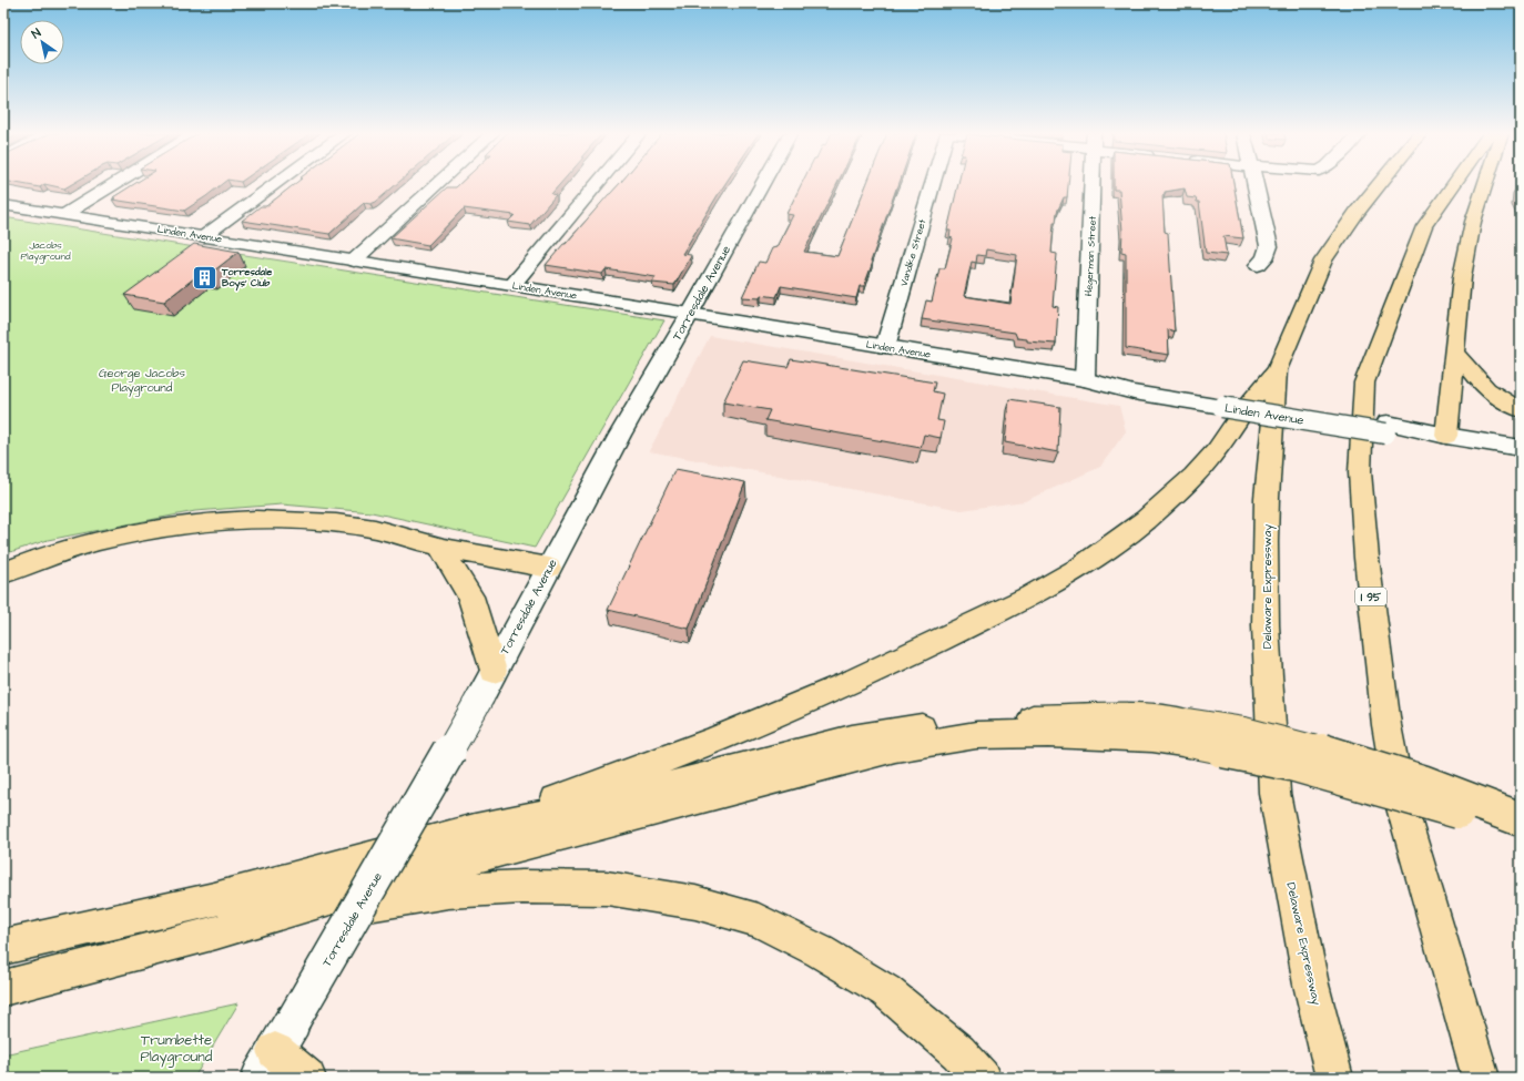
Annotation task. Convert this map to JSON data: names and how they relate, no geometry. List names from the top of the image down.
{
  "streets": {
    "highway": ["Delaware Expressway", "I 95"],
    "street": [
      "Linden Avenue",
      "Vandike Street",
      "Hegerman Street",
      "Torresdale Avenue"
    ]
  },
  "crossings": [
    ["Linden Avenue", "Vandike Street"],
    ["Linden Avenue", "Hegerman Street"],
    ["Linden Avenue", "Torresdale Avenue"]
  ],
  "parks": ["Jacobs Playground", "George Jacobs Playground", "Trumbette Playground"],
  "places": {
    "building": ["Torresdale Boys' Club"]
  },
  "north": "top left"
}
